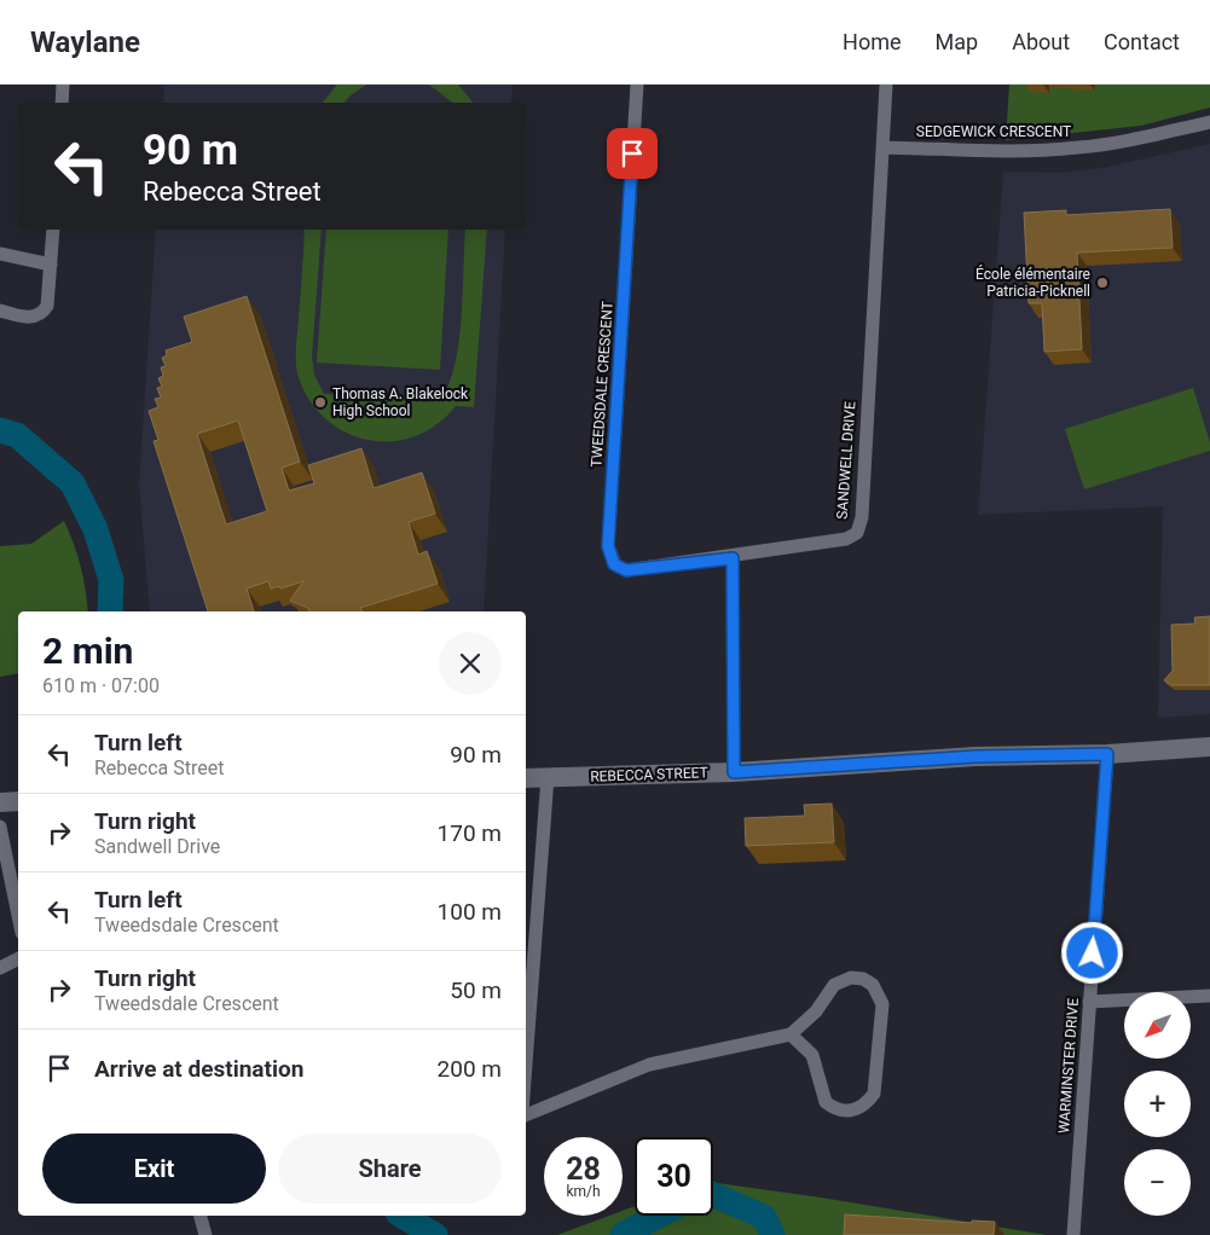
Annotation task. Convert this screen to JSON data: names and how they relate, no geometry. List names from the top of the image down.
{
  "streets": {
    "main road": ["REBECCA STREET"],
    "street": [
      "SEDGEWICK CRESCENT",
      "TWEEDSDALE CRESCENT",
      "SANDWELL DRIVE",
      "WARMINSTER DRIVE"
    ]
  },
  "crossings": [
    ["SEDGEWICK CRESCENT", "SANDWELL DRIVE"],
    ["TWEEDSDALE CRESCENT", "SANDWELL DRIVE"],
    ["REBECCA STREET", "WARMINSTER DRIVE"]
  ],
  "places": ["École élémentaire Patricia-Picknell", "Thomas A. Blakelock High School"],
  "north": "bottom left",
  "page": {
    "header": "Waylane",
    "nav": [
      "Home",
      "Map",
      "About",
      "Contact"
    ],
    "turn": ["90 m", "Rebecca Street"],
    "heading": ["2 min", "610 m · 07:00"],
    "list": [
      {
        "name": "Turn left",
        "note": "Rebecca Street",
        "value": "90 m"
      },
      {
        "name": "Turn right",
        "note": "Sandwell Drive",
        "value": "170 m"
      },
      {
        "name": "Turn left",
        "note": "Tweedsdale Crescent",
        "value": "100 m"
      },
      {
        "name": "Turn right",
        "note": "Tweedsdale Crescent",
        "value": "50 m"
      },
      {
        "name": "Arrive at destination",
        "value": "200 m"
      }
    ],
    "map_buttons": ["+", "−"],
    "buttons": ["Exit", "Share"],
    "speed": "28 km/h",
    "limit": "30"
  }
}
